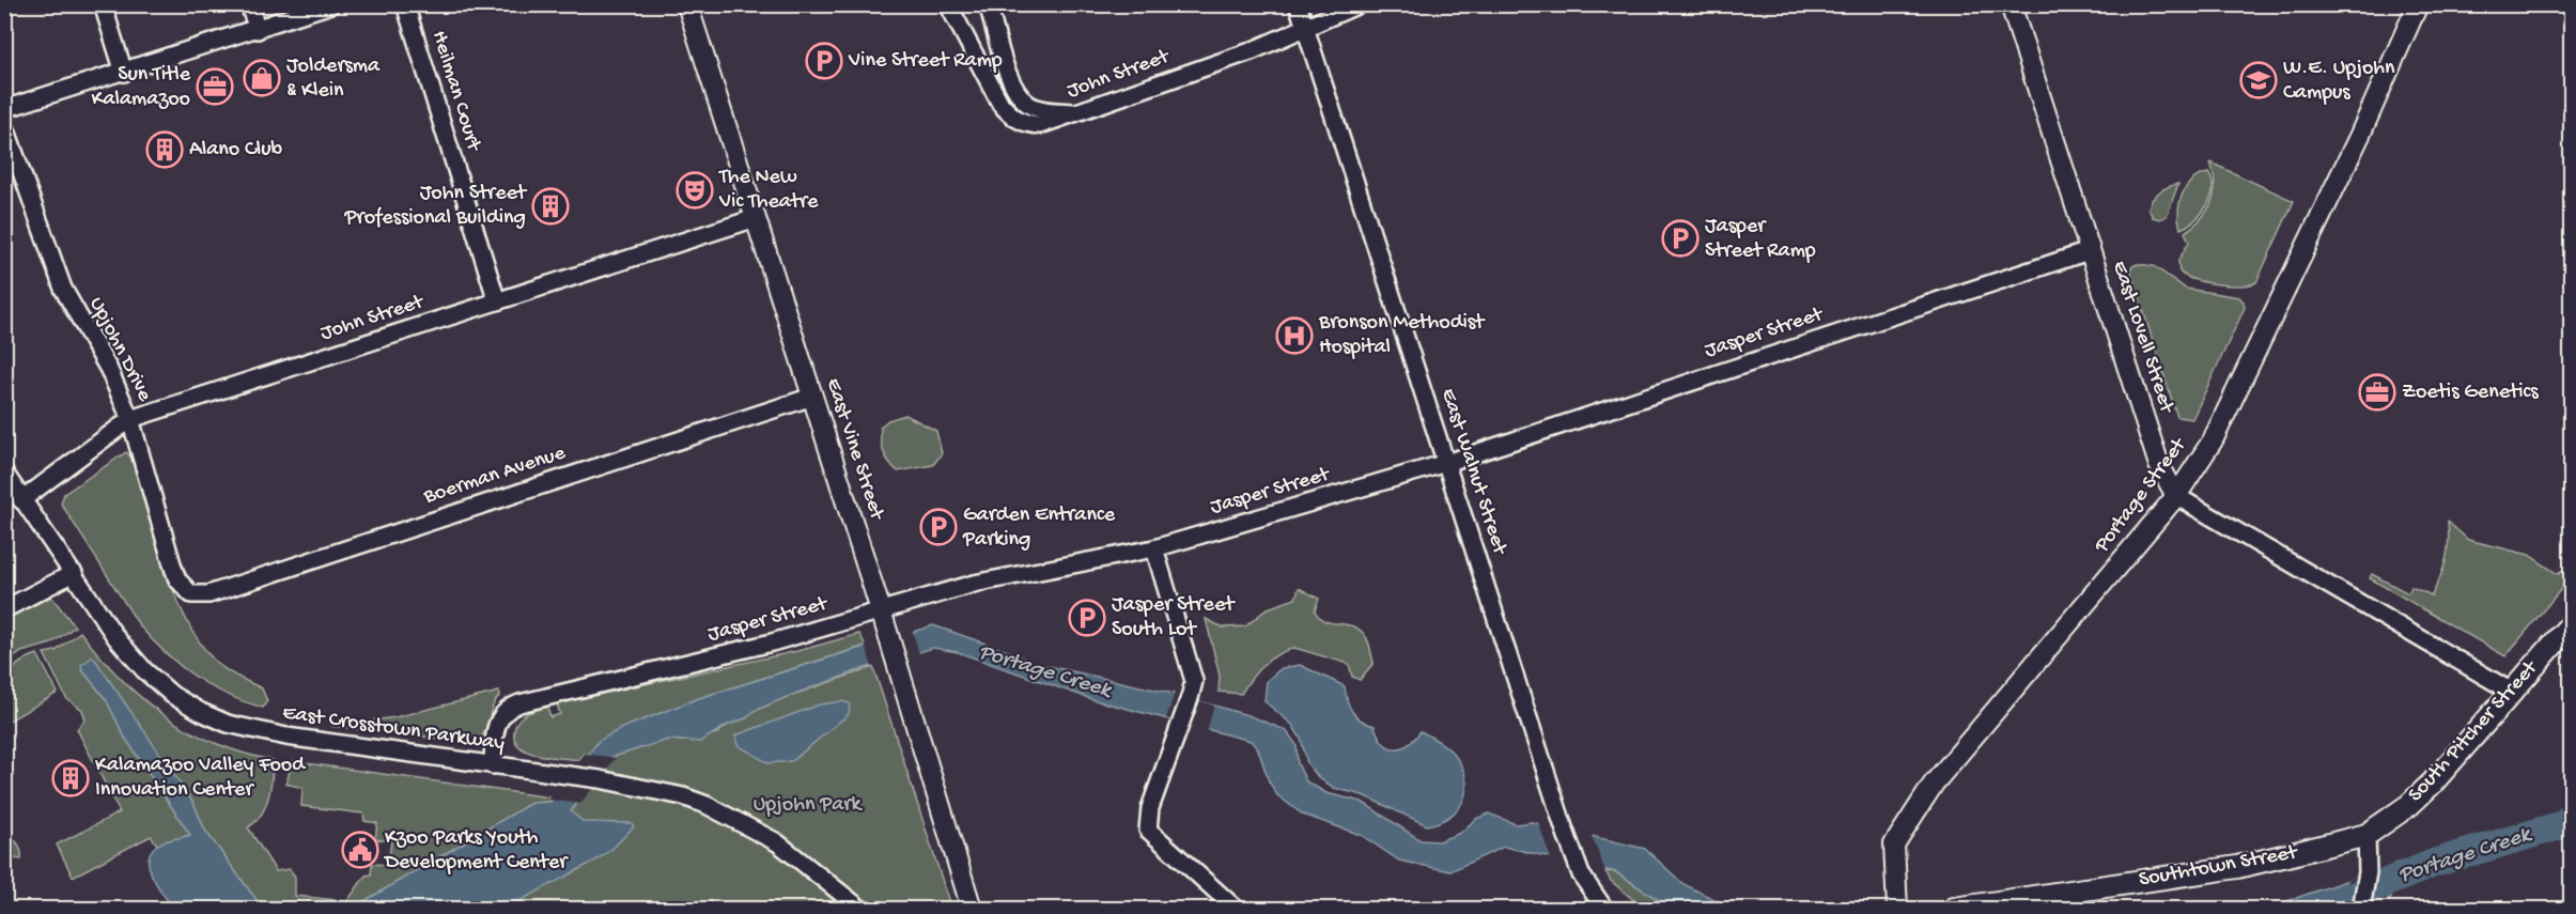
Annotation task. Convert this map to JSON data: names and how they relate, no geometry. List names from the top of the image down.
{
  "streets": {
    "main road": ["South Pitcher Street", "Southtown Street"],
    "street": [
      "John Street",
      "Heilman Court",
      "Jasper Street",
      "East Lovell Street",
      "Upjohn Drive",
      "East Vine Street",
      "East Walnut Street",
      "Boerman Avenue",
      "Portage Street",
      "East Crosstown Parkway"
    ]
  },
  "crossings": [
    ["John Street", "Heilman Court"],
    ["John Street", "Upjohn Drive"],
    ["John Street", "East Vine Street"],
    ["John Street", "East Walnut Street"],
    ["John Street", "East Crosstown Parkway"],
    ["Jasper Street", "East Lovell Street"],
    ["Jasper Street", "East Vine Street"],
    ["Jasper Street", "East Walnut Street"],
    ["Jasper Street", "East Crosstown Parkway"],
    ["East Lovell Street", "Portage Street"],
    ["Upjohn Drive", "Boerman Avenue"],
    ["East Vine Street", "Boerman Avenue"],
    ["South Pitcher Street", "Southtown Street"]
  ],
  "water": ["Portage Creek"],
  "parks": ["Upjohn Park"],
  "places": {
    "parking": [
      "Vine Street Ramp",
      "Jasper Street Ramp",
      "Garden Entrance Parking",
      "Jasper Street South Lot"
    ],
    "shop": ["Joldersma & Klein"],
    "school or university": ["W.E. Upjohn Campus"],
    "office": ["Sun Title Kalamazoo", "Zoetis Genetics"],
    "building": ["Alano Club", "John Street Professional Building", "Kalamazoo Valley Food Innovation Center"],
    "theatre": ["The New Vic Theatre"],
    "hospital": ["Bronson Methodist Hospital"],
    "public building": ["Kzoo Parks Youth Development Center"]
  }
}
